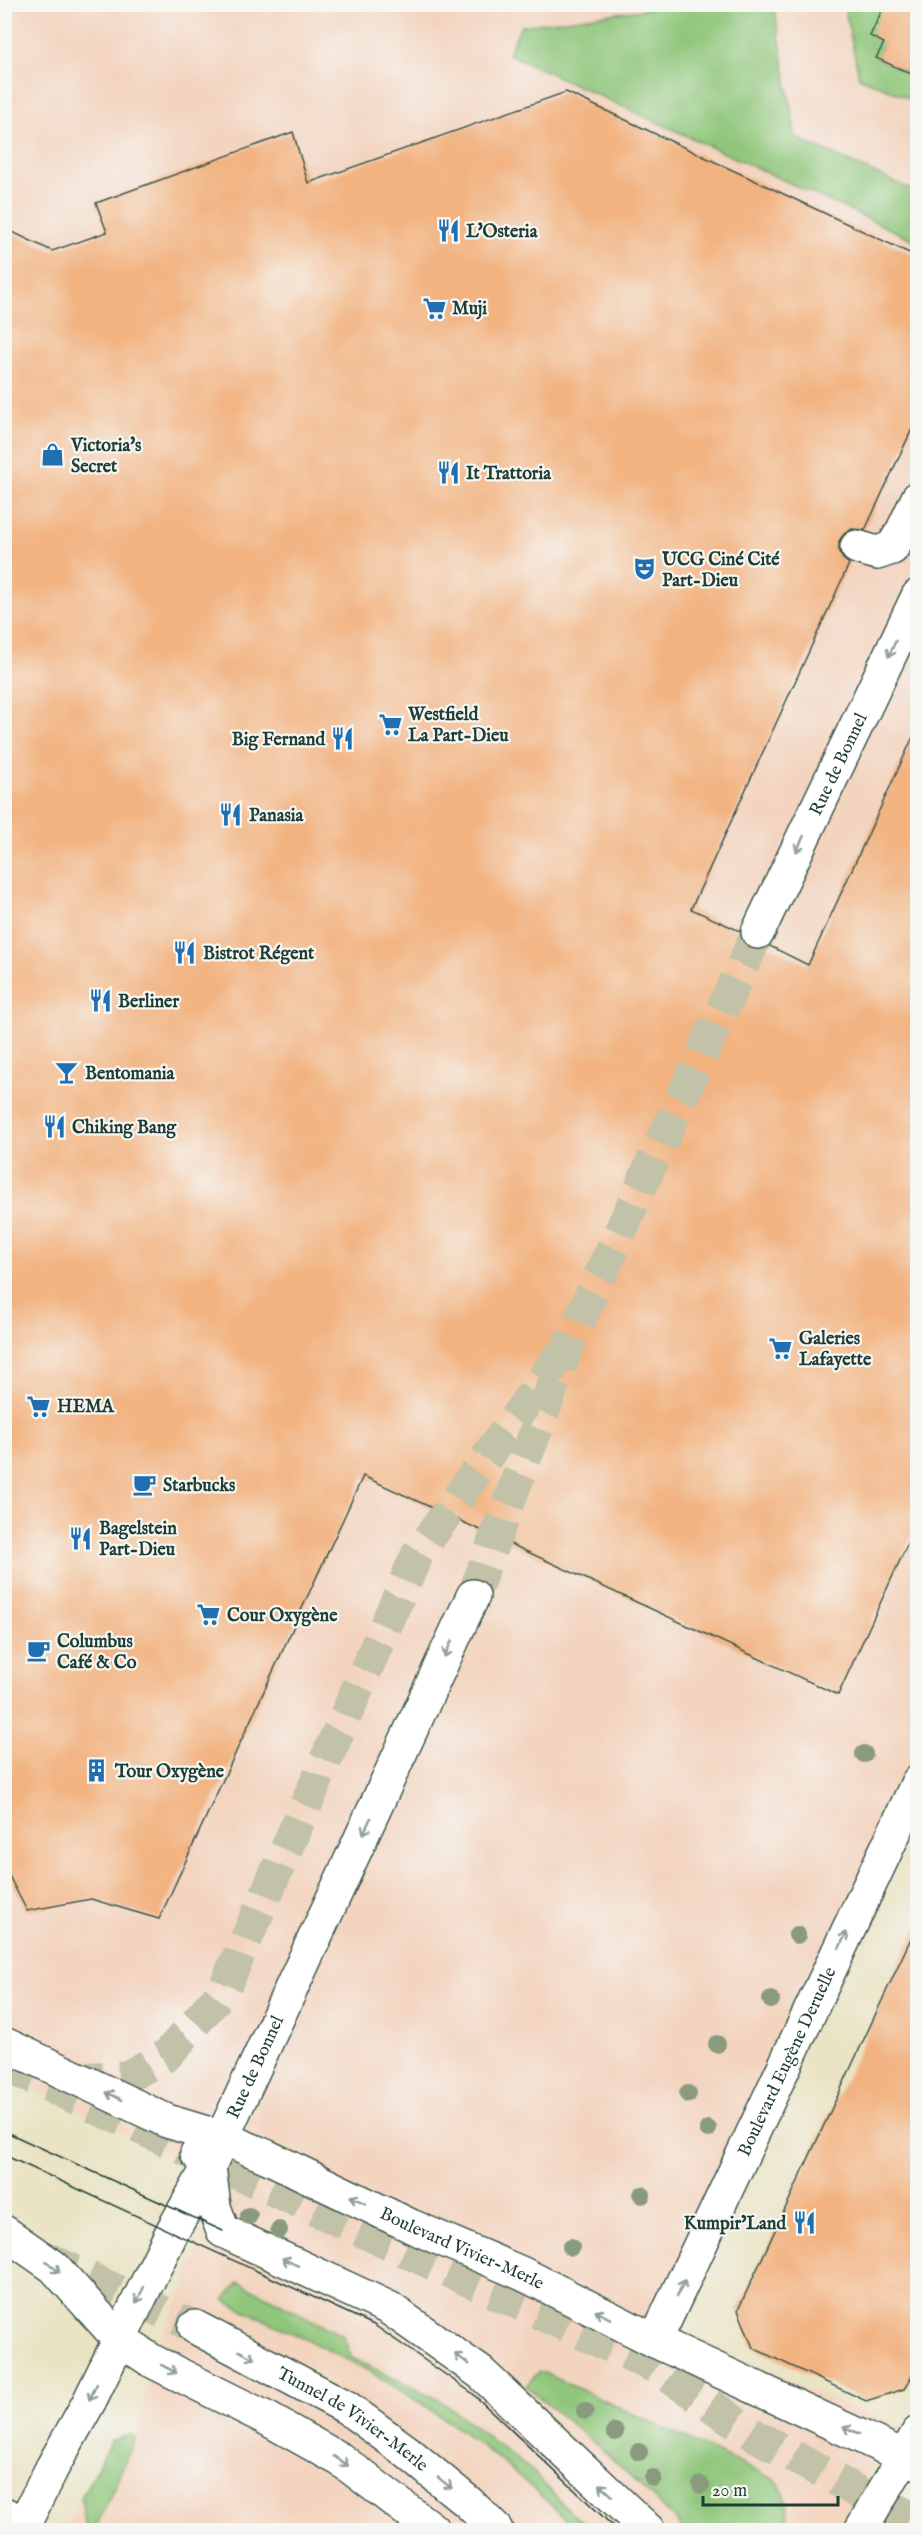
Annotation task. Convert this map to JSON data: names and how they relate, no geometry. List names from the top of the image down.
{
  "streets": {
    "street": [
      "Rue de Bonnel",
      "Boulevard Eugène Deruelle",
      "Boulevard Vivier-Merle",
      "Tunnel de Vivier-Merle"
    ]
  },
  "crossings": [
    ["Rue de Bonnel", "Boulevard Vivier-Merle"],
    ["Boulevard Eugène Deruelle", "Boulevard Vivier-Merle"]
  ],
  "one_way": ["Rue de Bonnel", "Boulevard Eugène Deruelle"],
  "places": {
    "restaurant": [
      "L'Osteria",
      "It Trattoria",
      "Big Fernand",
      "Panasia",
      "Bistrot Régent",
      "Berliner",
      "Chiking Bang",
      "Bagelstein Part-Dieu",
      "Kumpir’Land"
    ],
    "supermarket": [
      "Muji",
      "Westfield La Part-Dieu",
      "Galeries Lafayette",
      "HEMA",
      "Cour Oxygène"
    ],
    "shop": ["Victoria's Secret"],
    "theatre": ["UCG Ciné Cité Part-Dieu"],
    "bar": ["Bentomania"],
    "cafe": ["Starbucks", "Columbus Café & Co"],
    "building": ["Tour Oxygène"]
  },
  "scale_bar": "20 m"
}
